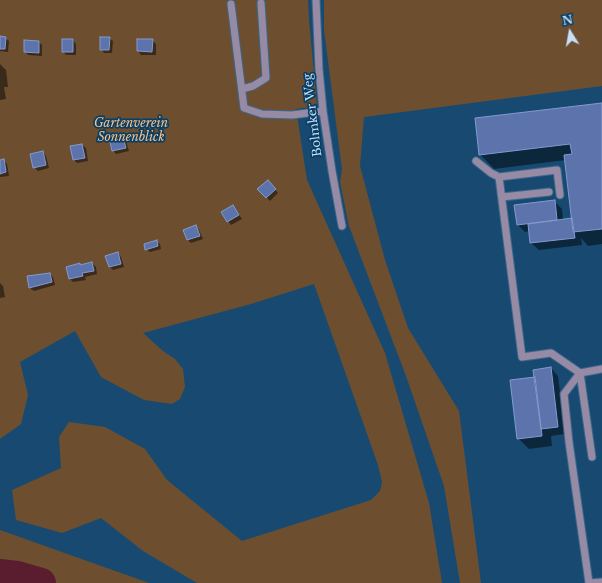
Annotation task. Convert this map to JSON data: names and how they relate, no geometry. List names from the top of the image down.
{
  "streets": {
    "street": ["Bolmker Weg"]
  },
  "parks": ["Gartenverein Sonnenblick"],
  "north": "top"
}
